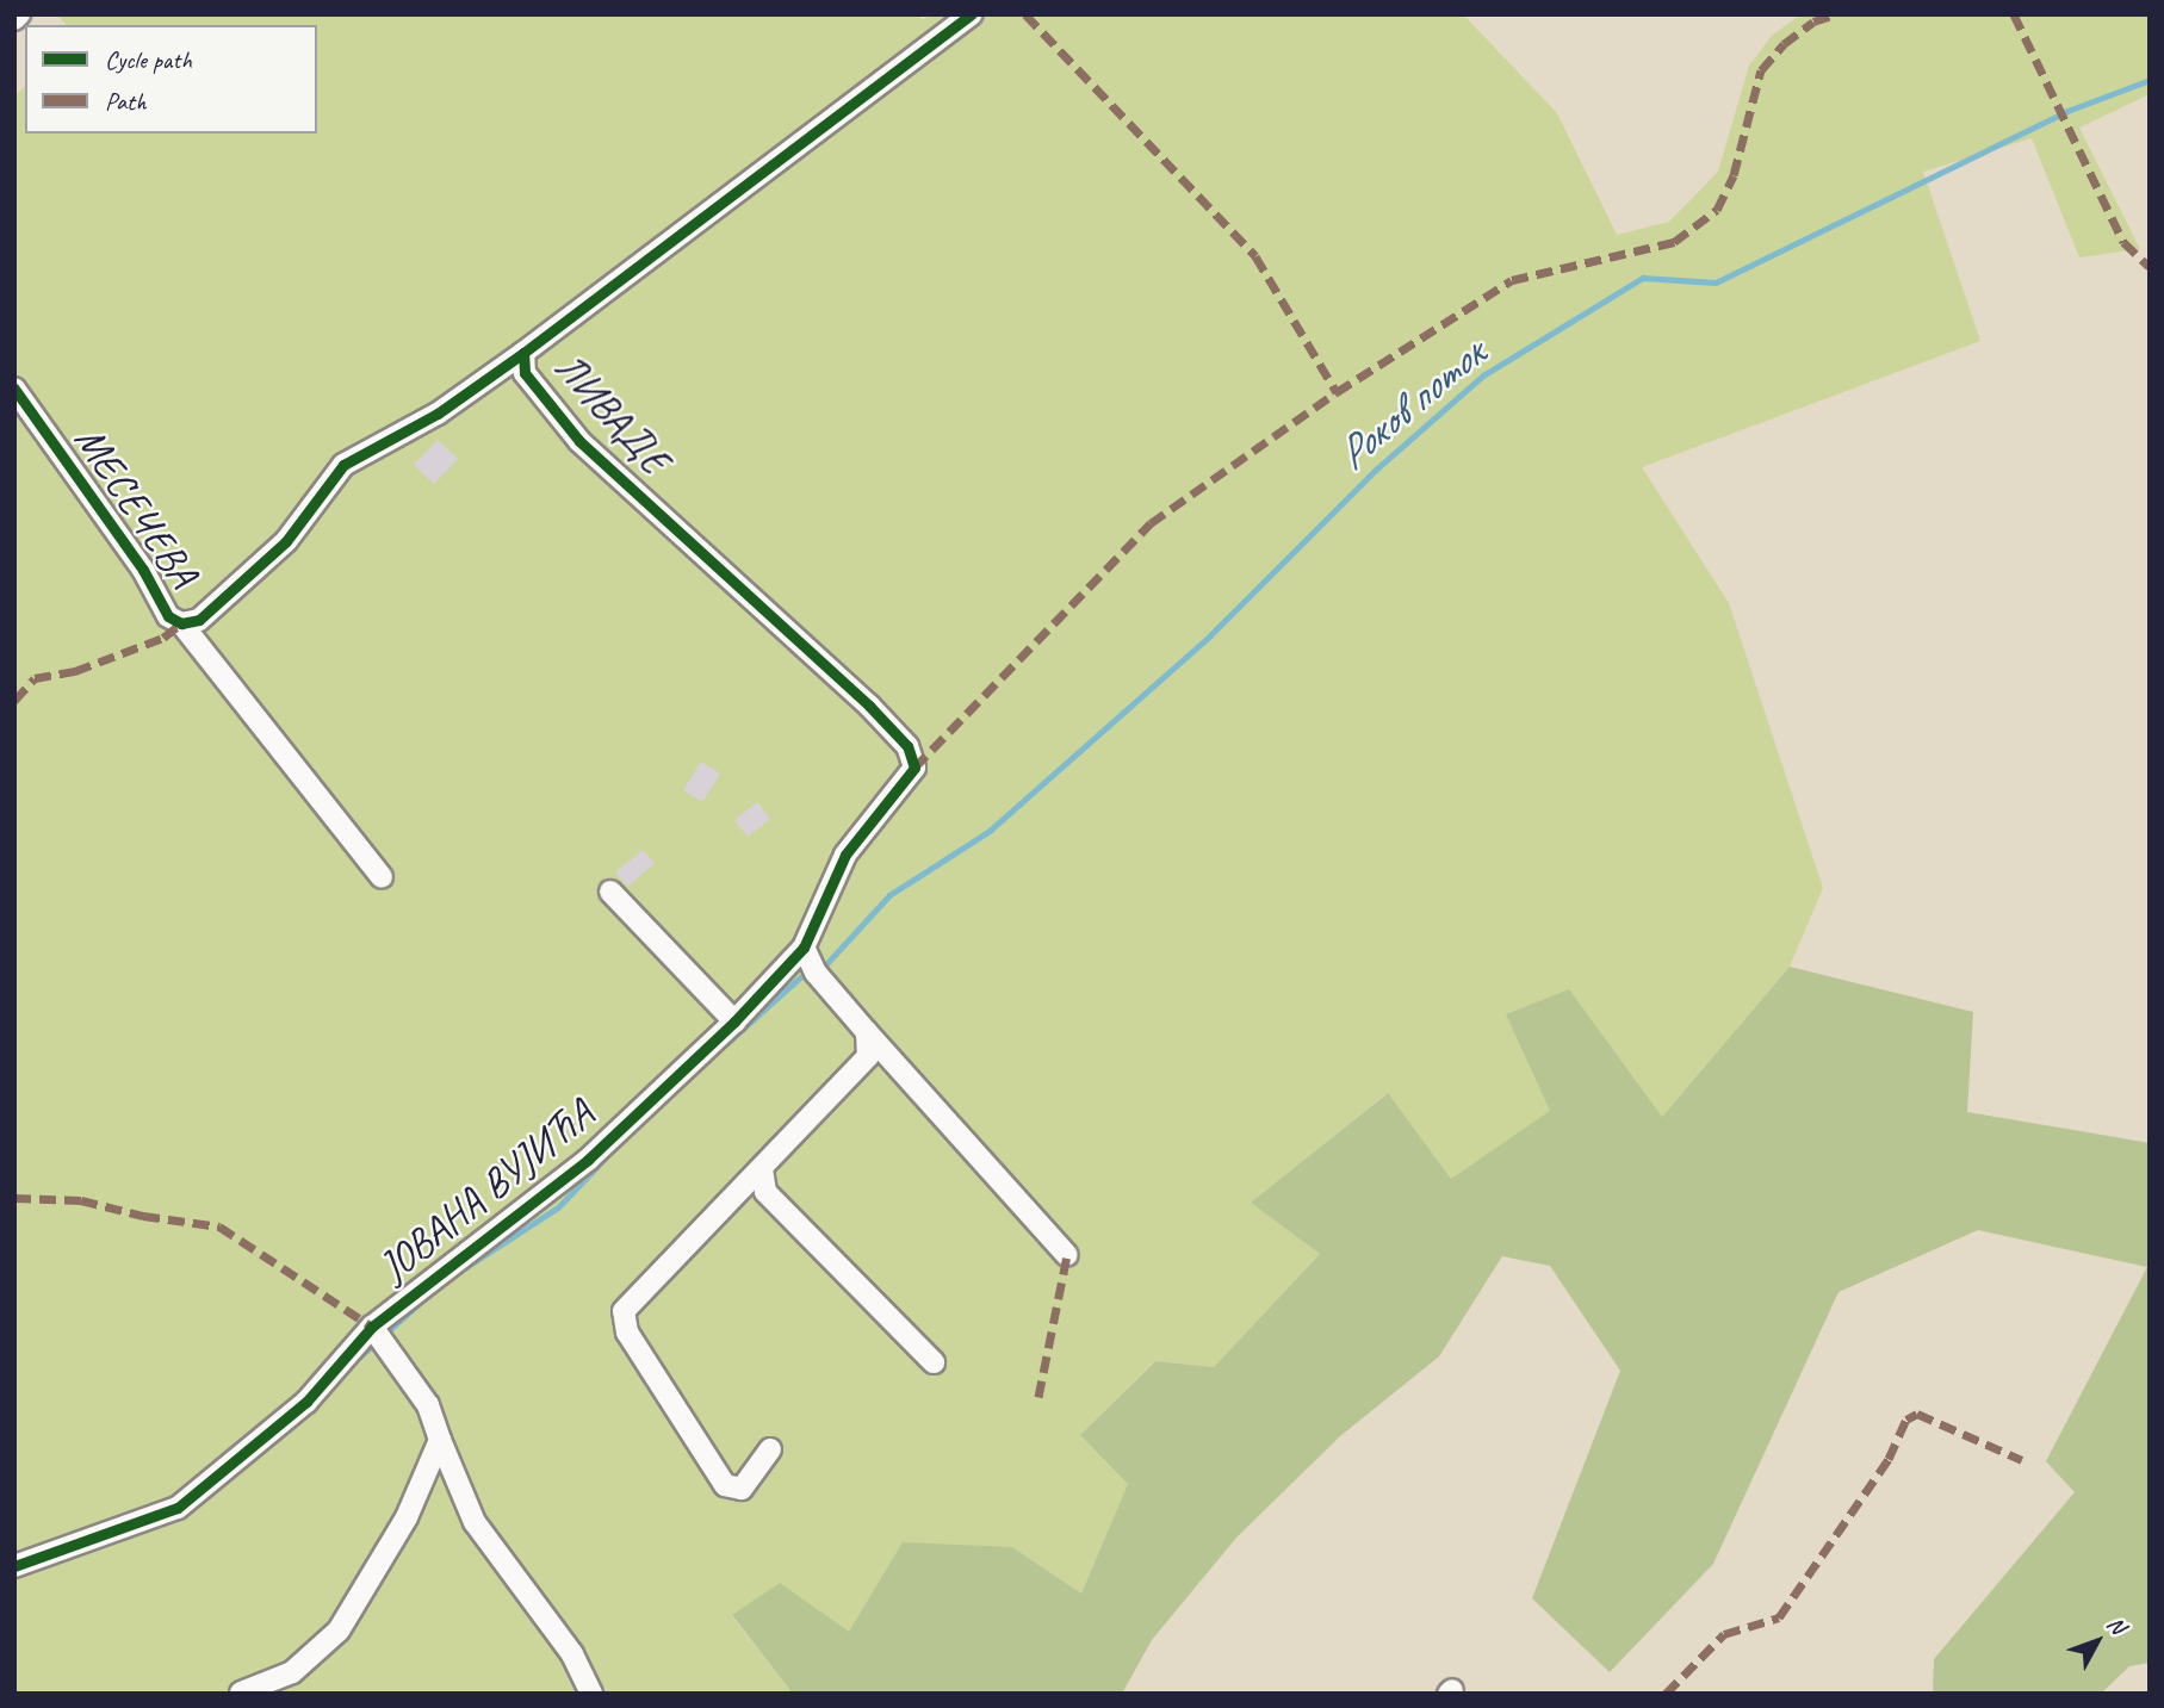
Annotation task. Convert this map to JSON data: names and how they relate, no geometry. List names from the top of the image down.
{
  "streets": {
    "street": ["ЛИВАДЕ", "МЕСЕЧЕВА", "ЈОВАНА ВУЈИЋА"]
  },
  "crossings": [
    ["ЛИВАДЕ", "МЕСЕЧЕВА"],
    ["ЛИВАДЕ", "ЈОВАНА ВУЈИЋА"]
  ],
  "water": ["Роков поток"],
  "legend": ["Cycle path", "Path"],
  "north": "top right"
}
